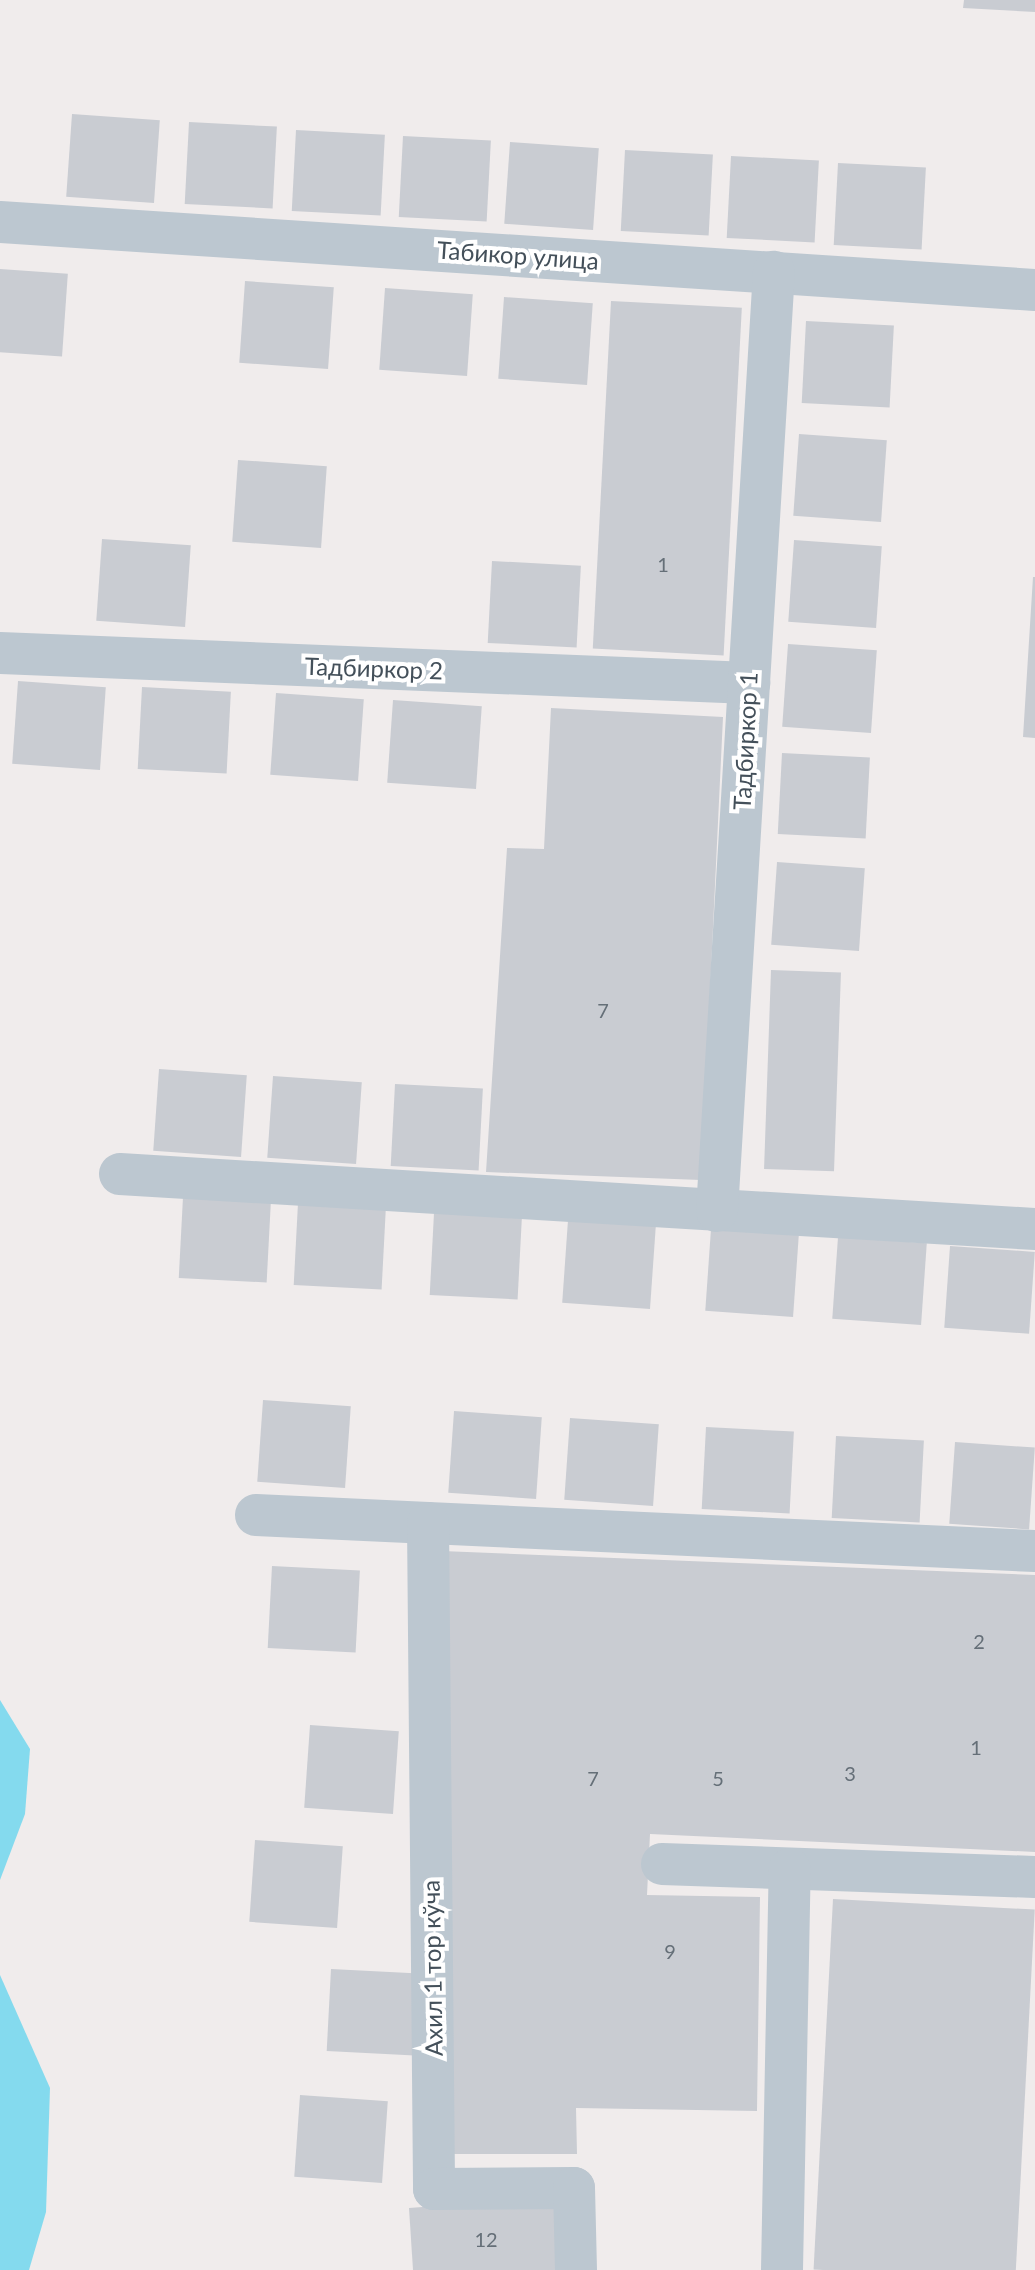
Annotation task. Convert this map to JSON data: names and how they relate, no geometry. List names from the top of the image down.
{
  "streets": {
    "street": [
      "Табикор улица",
      "Тадбиркор 2",
      "Тадбиркор 1",
      "Ахил 1 тор кўча"
    ]
  },
  "crossings": [
    ["Табикор улица", "Тадбиркор 1"],
    ["Тадбиркор 2", "Тадбиркор 1"]
  ],
  "house_numbers": [
    "1",
    "7",
    "2",
    "1",
    "3",
    "7",
    "5",
    "9",
    "12"
  ]
}
